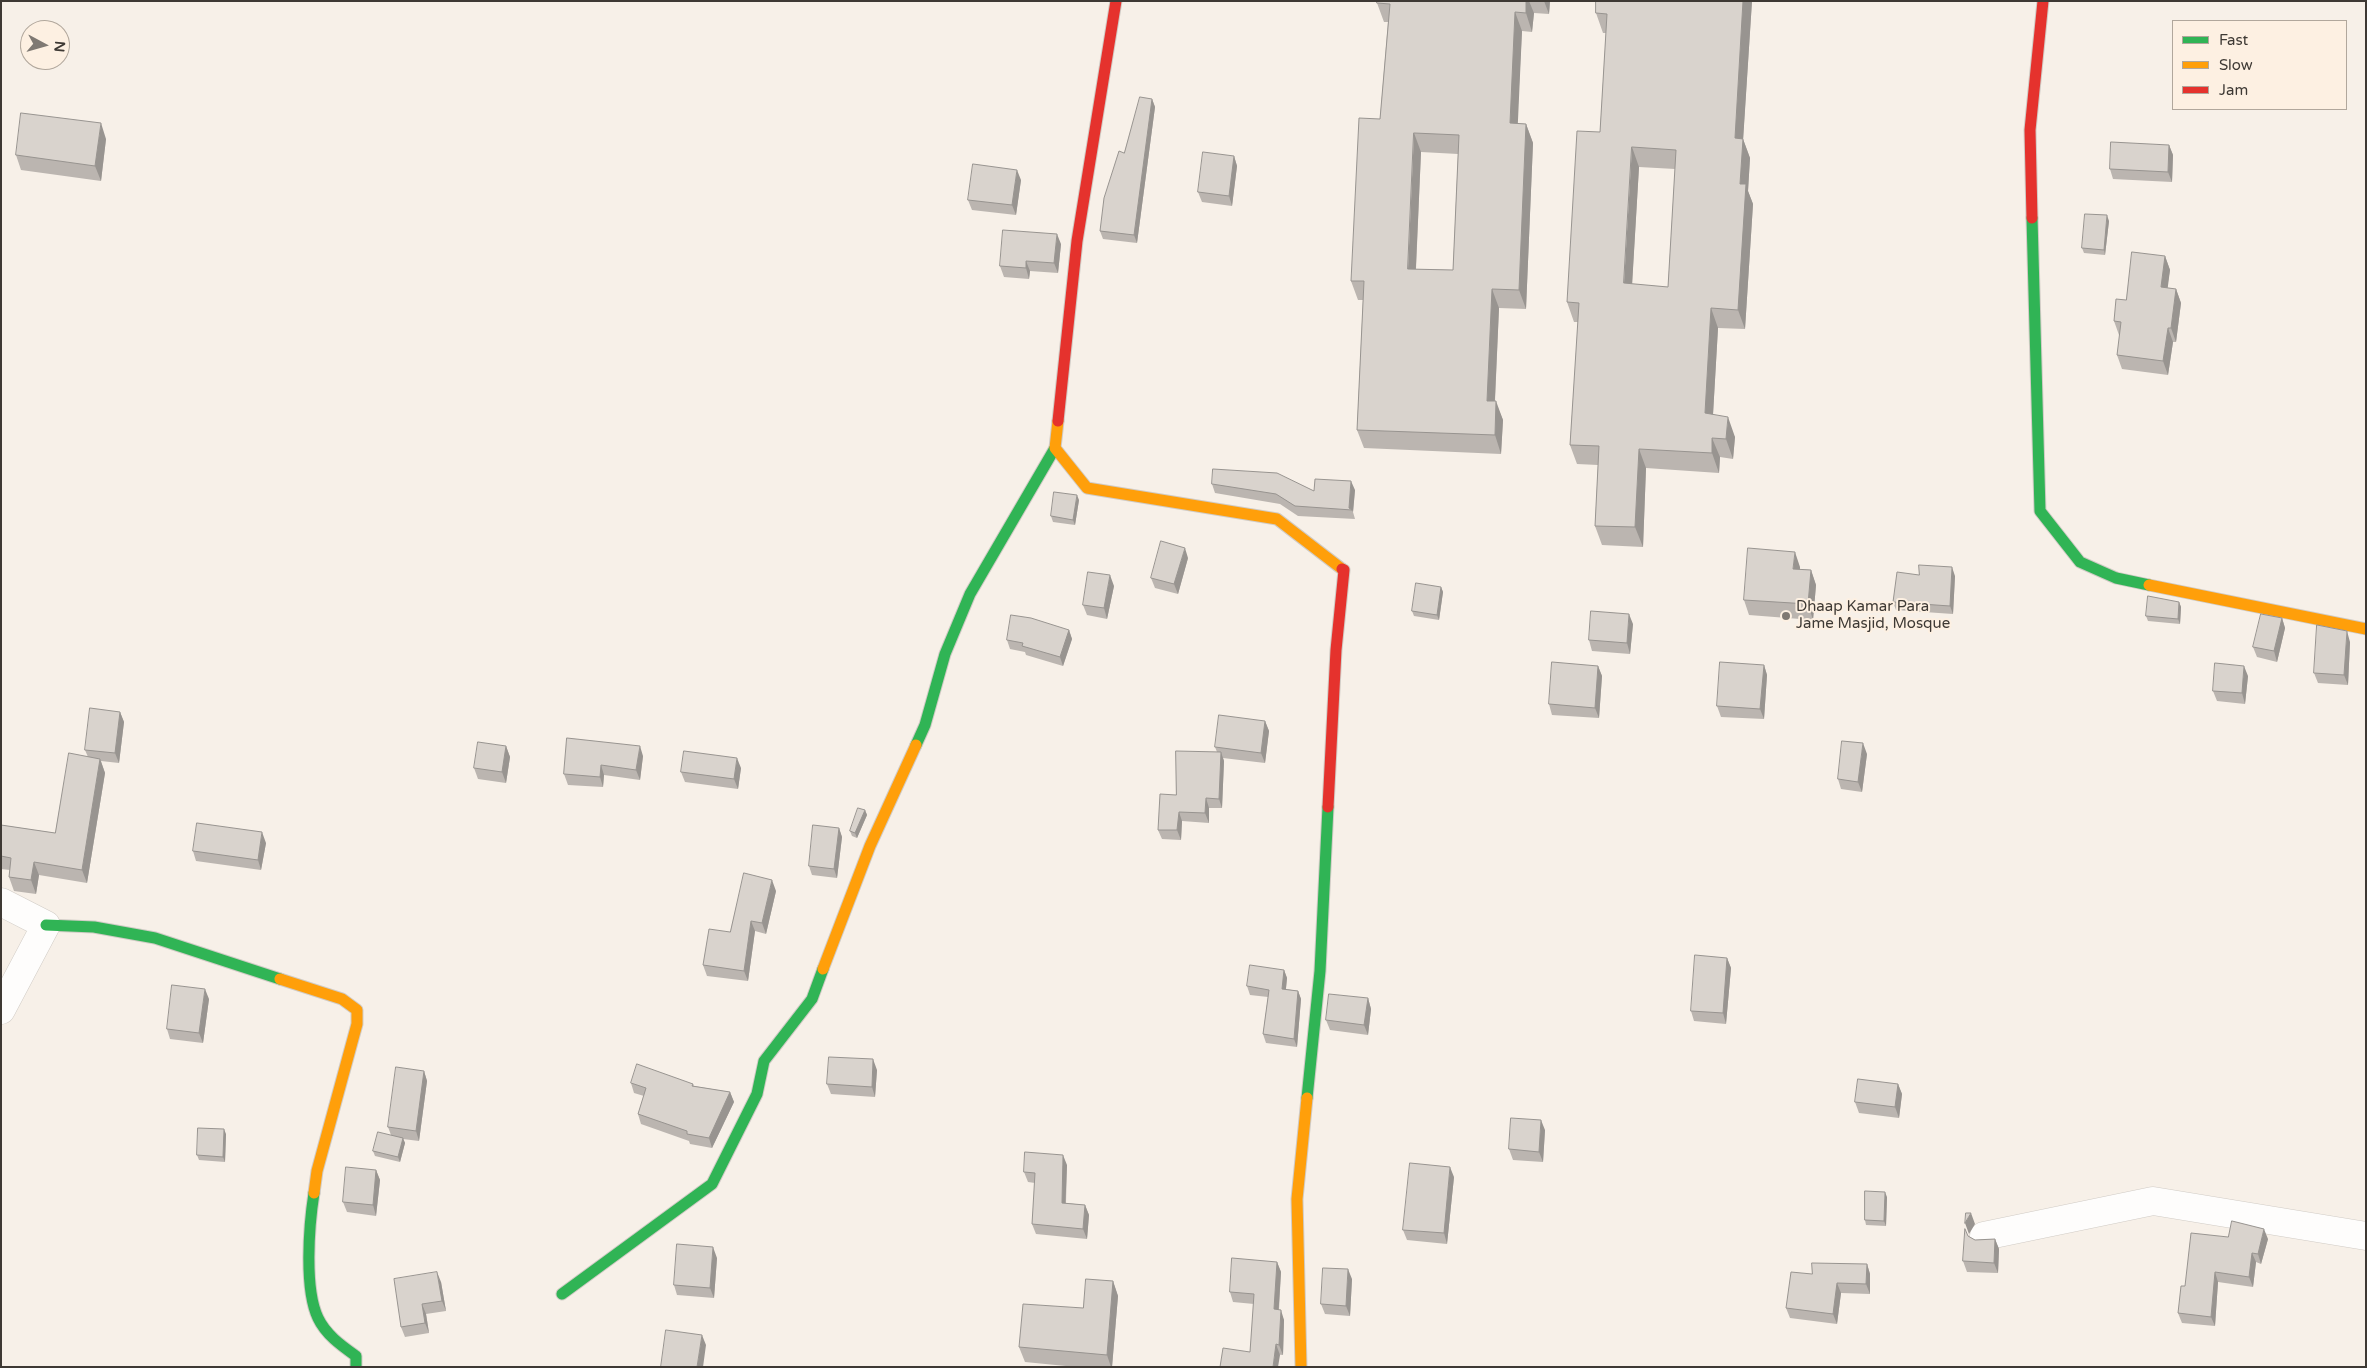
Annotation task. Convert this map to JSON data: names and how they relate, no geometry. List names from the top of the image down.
{
  "places": ["Dhaap Kamar Para Jame Masjid, Mosque"],
  "legend": ["Fast", "Slow", "Jam"],
  "north": "right"
}
